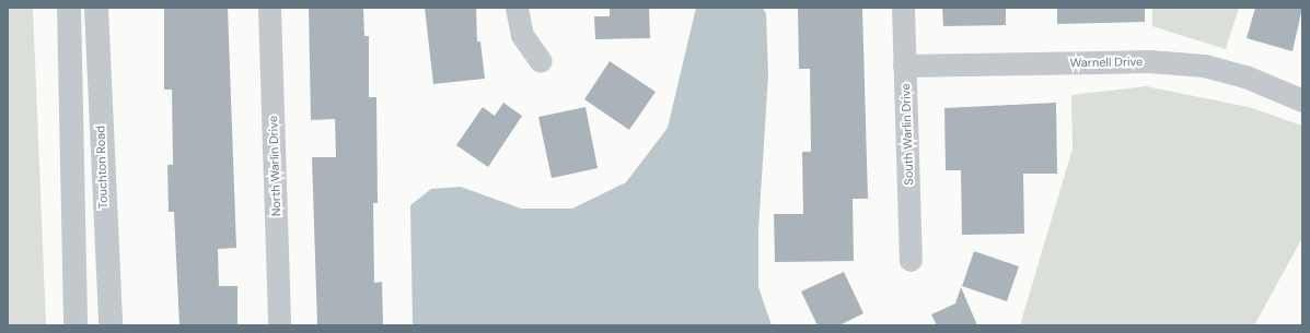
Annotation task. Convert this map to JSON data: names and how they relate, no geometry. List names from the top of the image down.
{
  "streets": {
    "street": [
      "Warnell Drive",
      "South Warlin Drive",
      "North Warlin Drive",
      "Touchton Road"
    ]
  },
  "crossings": [
    ["Warnell Drive", "South Warlin Drive"]
  ]
}
